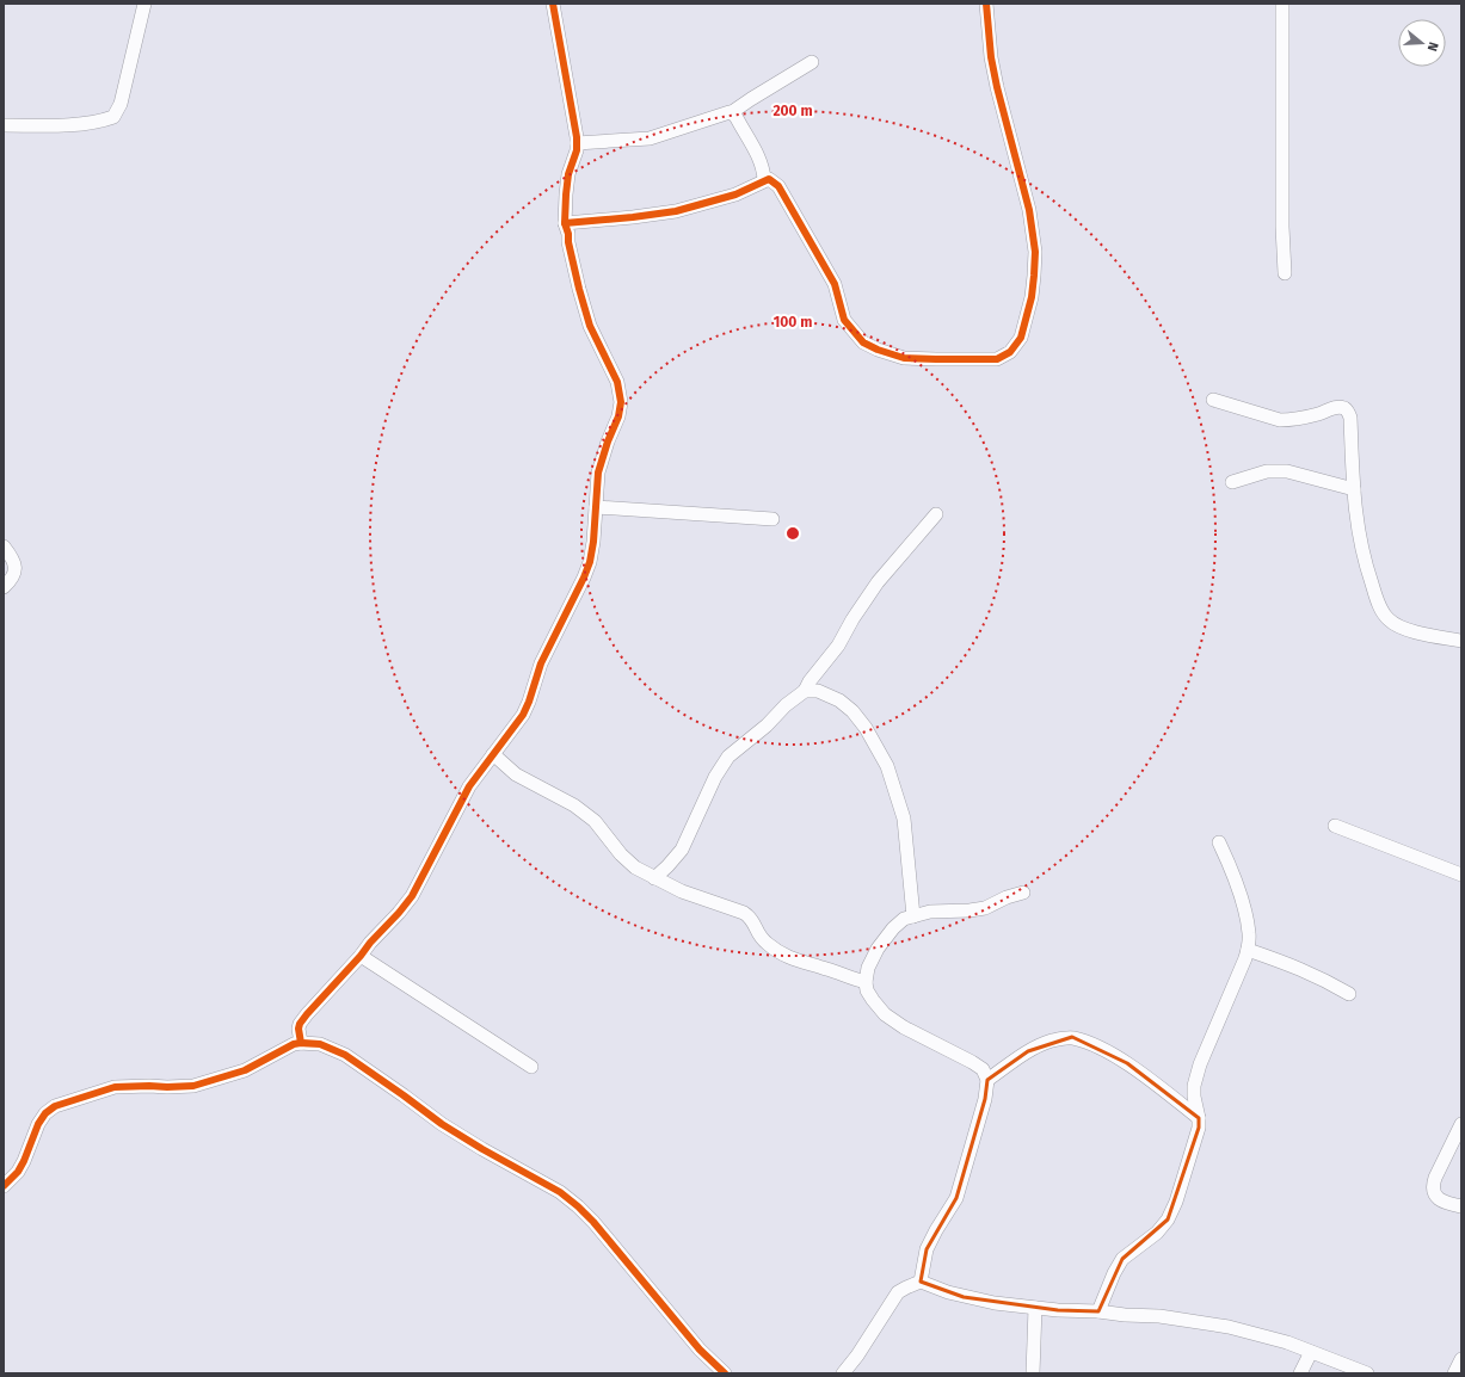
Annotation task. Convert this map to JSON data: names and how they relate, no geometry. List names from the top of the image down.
{
  "north": "right",
  "rings": ["200 m", "100 m"]
}
